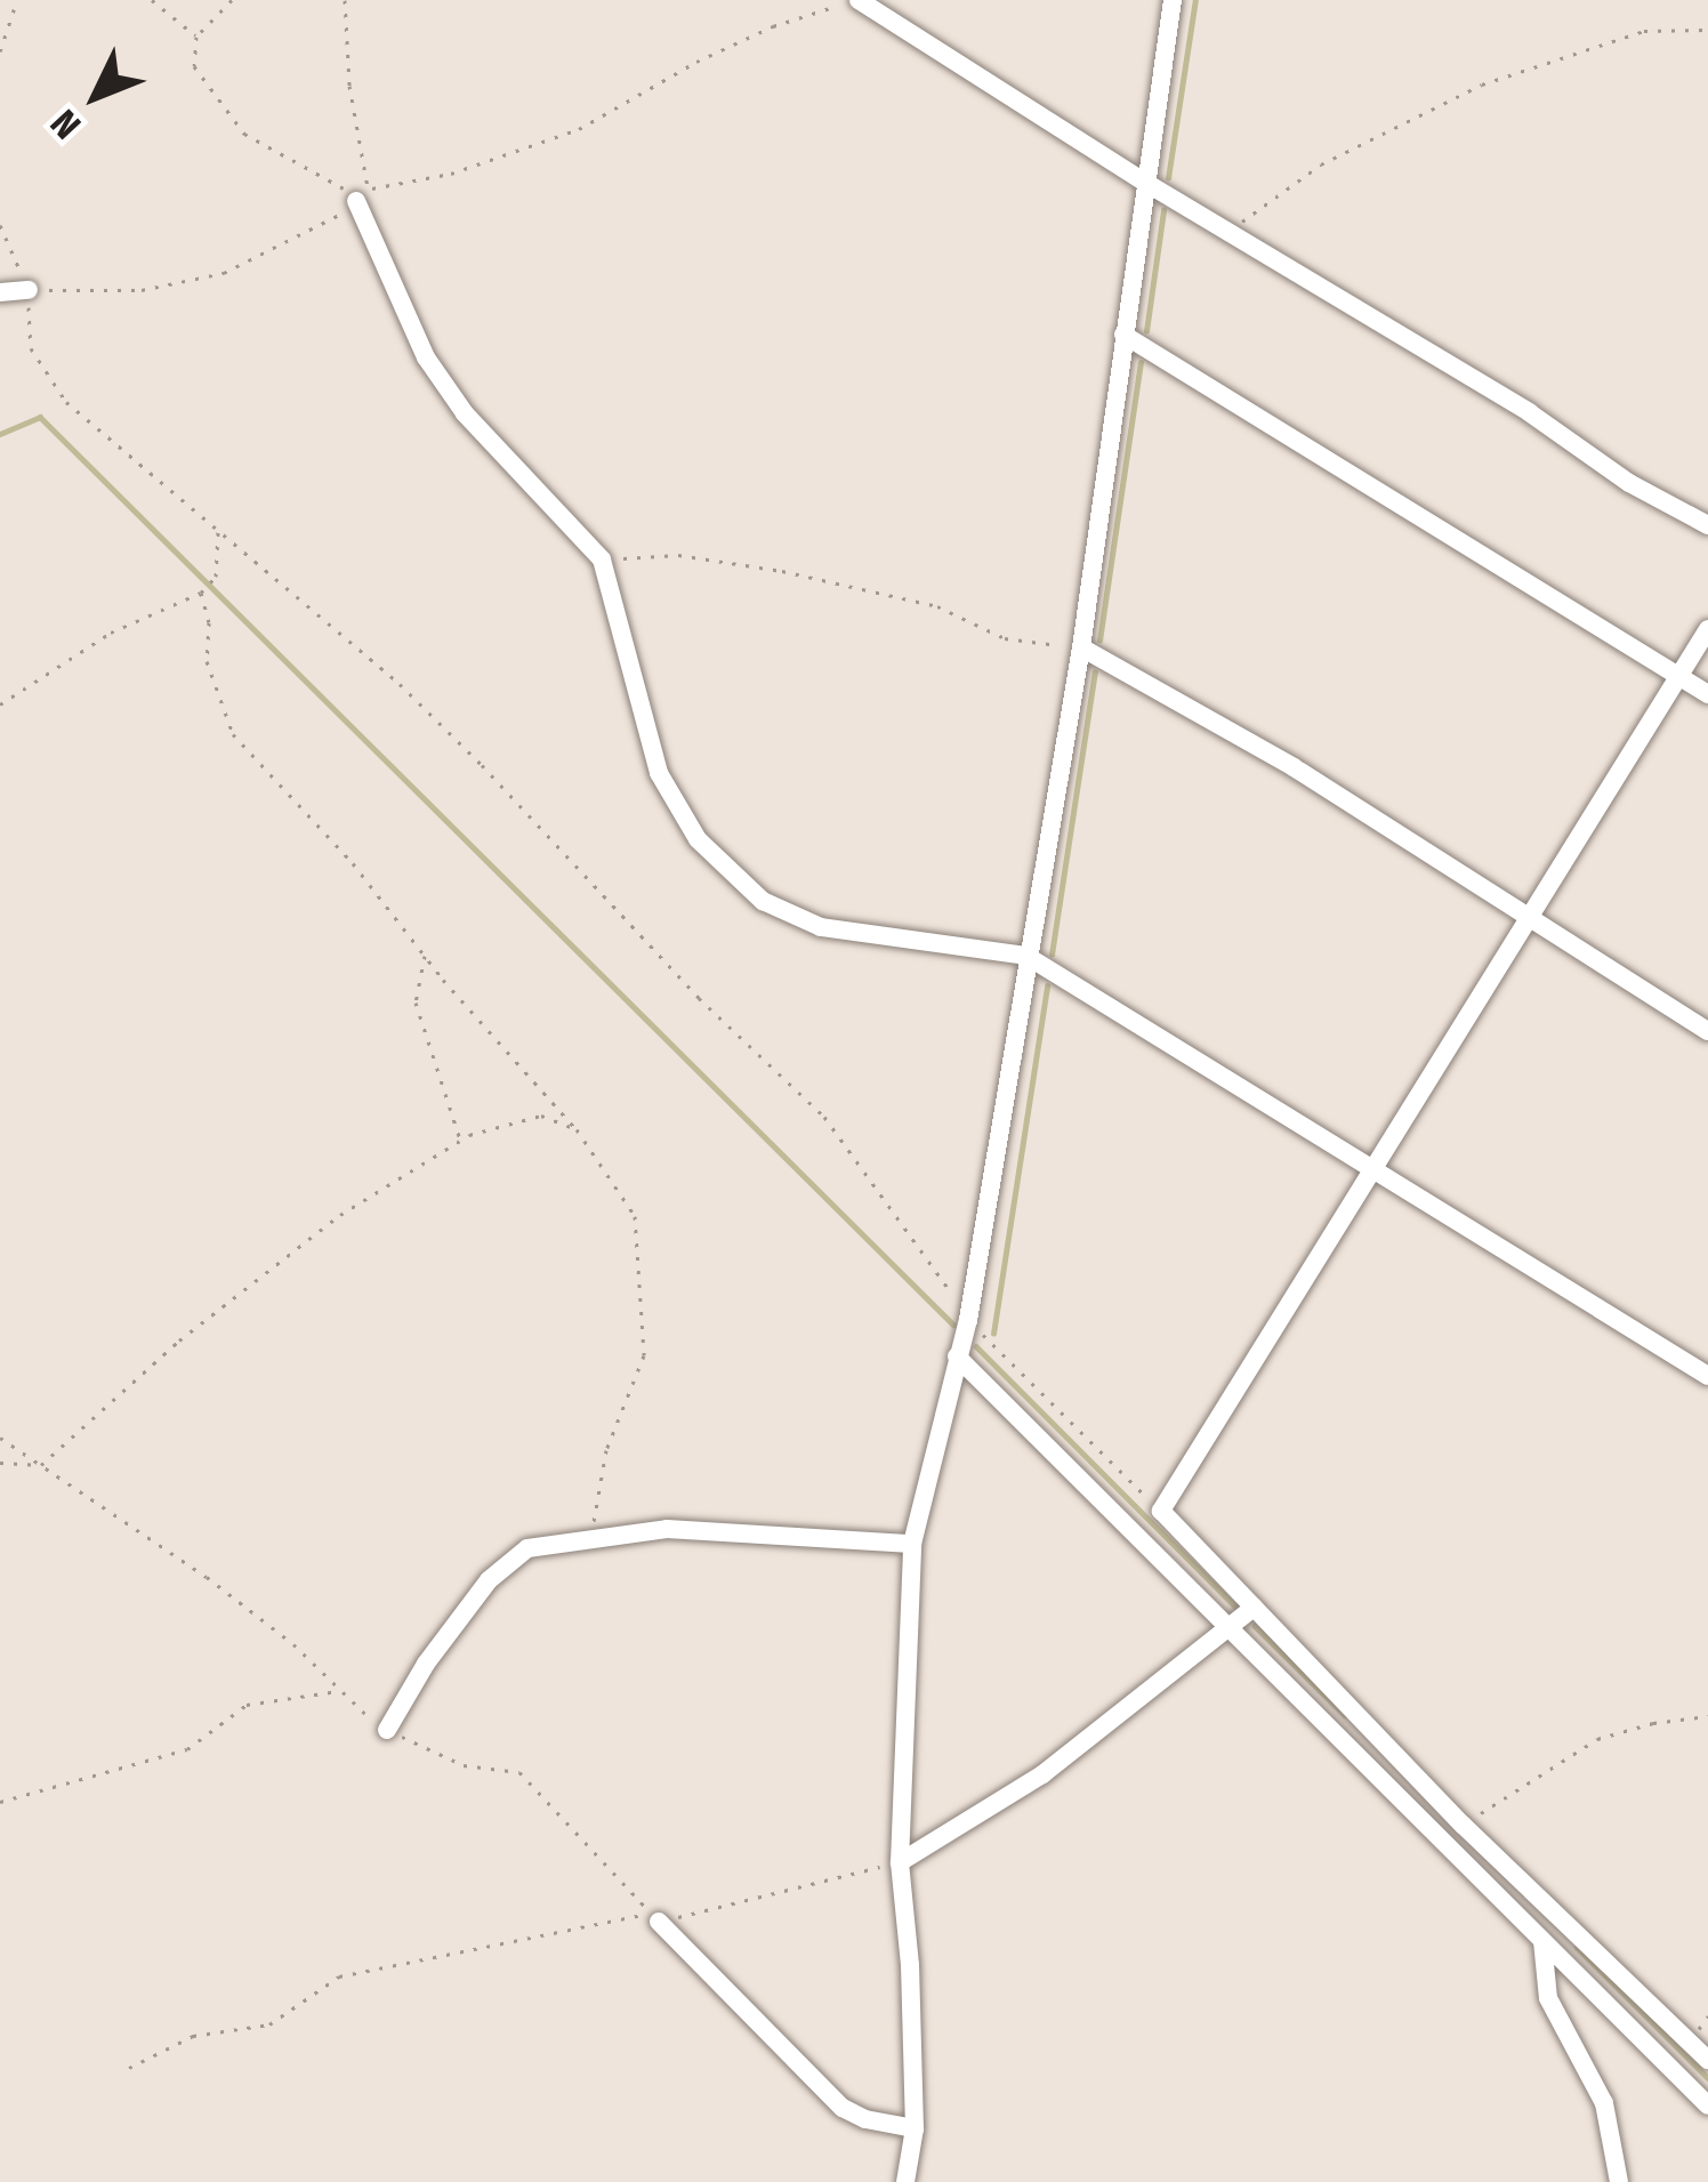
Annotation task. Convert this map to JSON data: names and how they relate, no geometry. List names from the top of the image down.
{
  "north": "bottom left"
}
